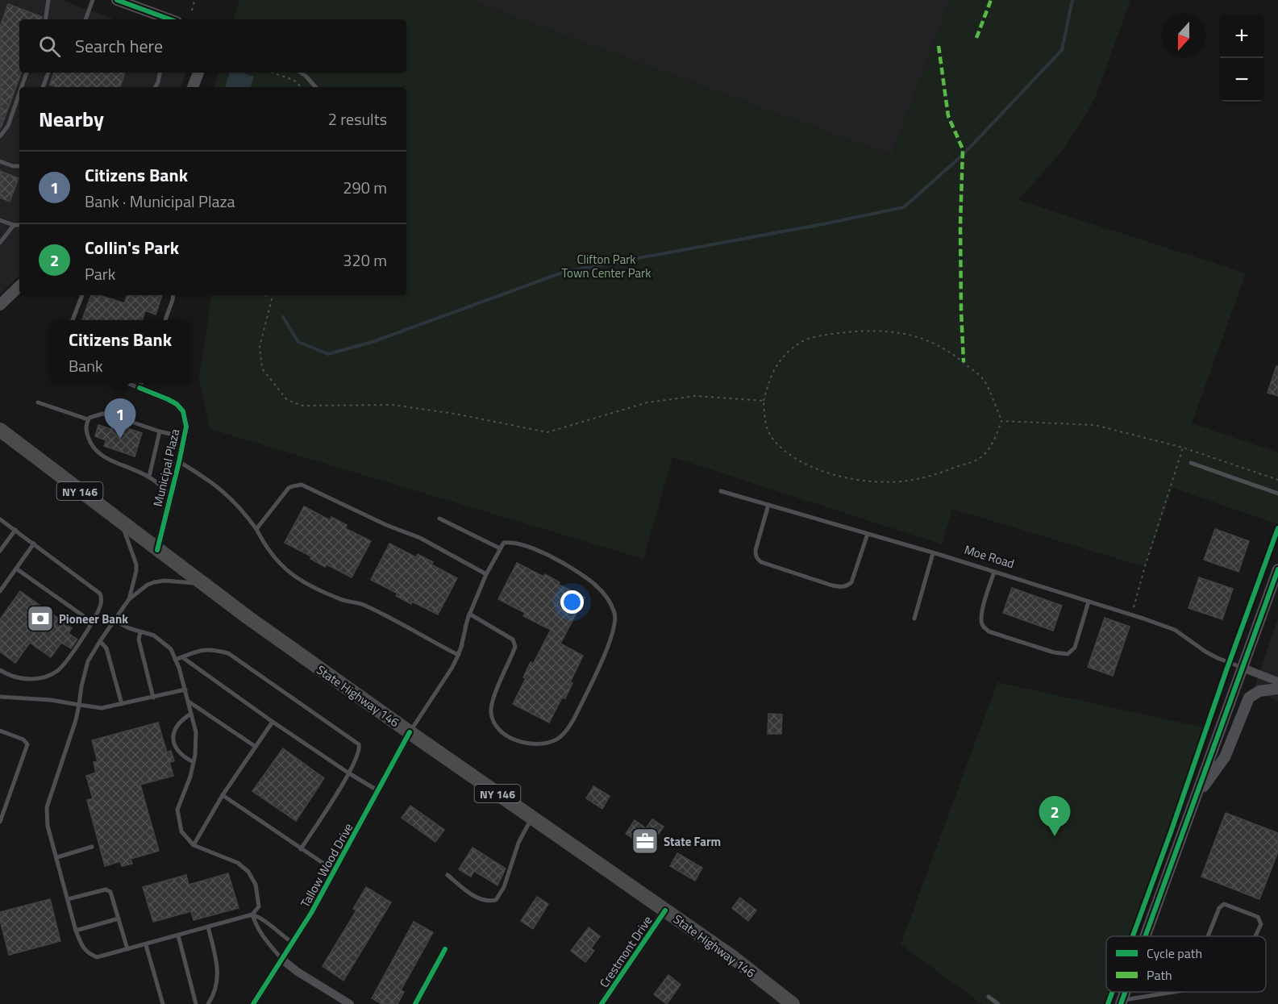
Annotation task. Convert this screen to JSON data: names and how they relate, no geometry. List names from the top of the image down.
{
  "streets": {
    "main road": ["NY 146", "State Highway 146"],
    "street": ["Municipal Plaza", "Tallow Wood Drive", "Crestmont Drive"],
    "lane": ["Moe Road"]
  },
  "crossings": [
    ["Municipal Plaza", "State Highway 146"],
    ["State Highway 146", "Tallow Wood Drive"],
    ["State Highway 146", "Crestmont Drive"]
  ],
  "parks": ["Clifton Park Town Center Park"],
  "places": {
    "bank": ["Pioneer Bank"],
    "office": ["State Farm"]
  },
  "legend": ["Cycle path", "Path"],
  "north": "bottom",
  "page": {
    "map_buttons": ["+", "−"],
    "search": "Search here",
    "heading": ["Nearby", "2 results"],
    "list": [
      {
        "mark": "1",
        "name": "Citizens Bank",
        "note": "Bank · Municipal Plaza",
        "value": "290 m"
      },
      {
        "mark": "2",
        "name": "Collin's Park",
        "note": "Park",
        "value": "320 m"
      }
    ],
    "popup": ["Citizens Bank", "Bank"],
    "pins": ["1", "2"]
  }
}
